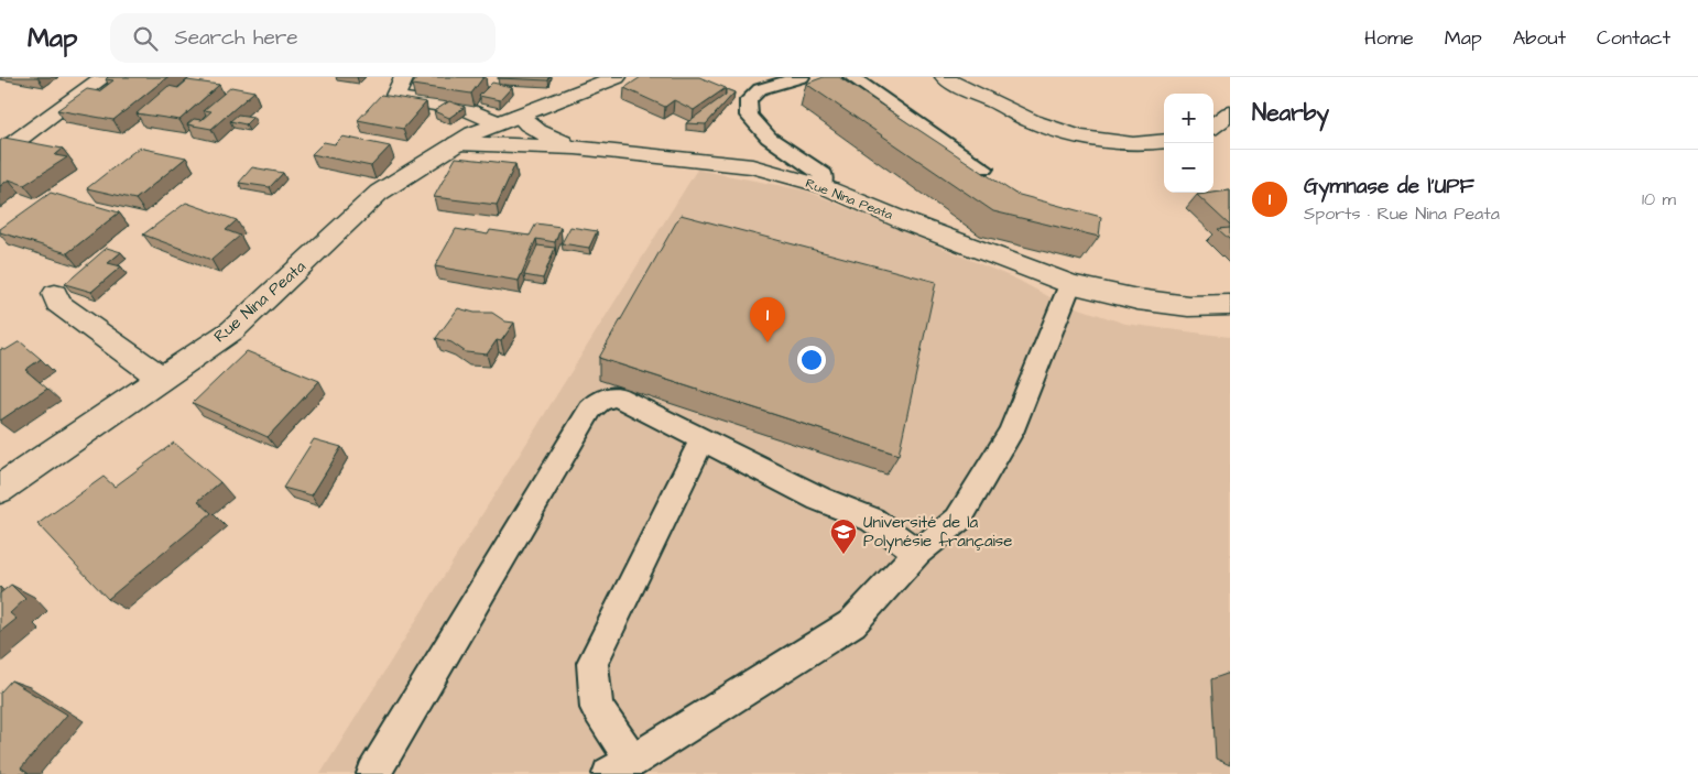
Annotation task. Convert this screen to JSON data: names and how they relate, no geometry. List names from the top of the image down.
{
  "streets": {
    "street": ["Rue Nina Peata"]
  },
  "places": {
    "school or university": ["Université de la Polynésie française"]
  },
  "page": {
    "header": "Map",
    "search": "Search here",
    "nav": [
      "Home",
      "Map",
      "About",
      "Contact"
    ],
    "heading": "Nearby",
    "map_buttons": ["+", "−"],
    "list": [
      {
        "mark": "1",
        "name": "Gymnase de l'UPF",
        "note": "Sports · Rue Nina Peata",
        "value": "10 m"
      }
    ],
    "pins": "1"
  }
}
